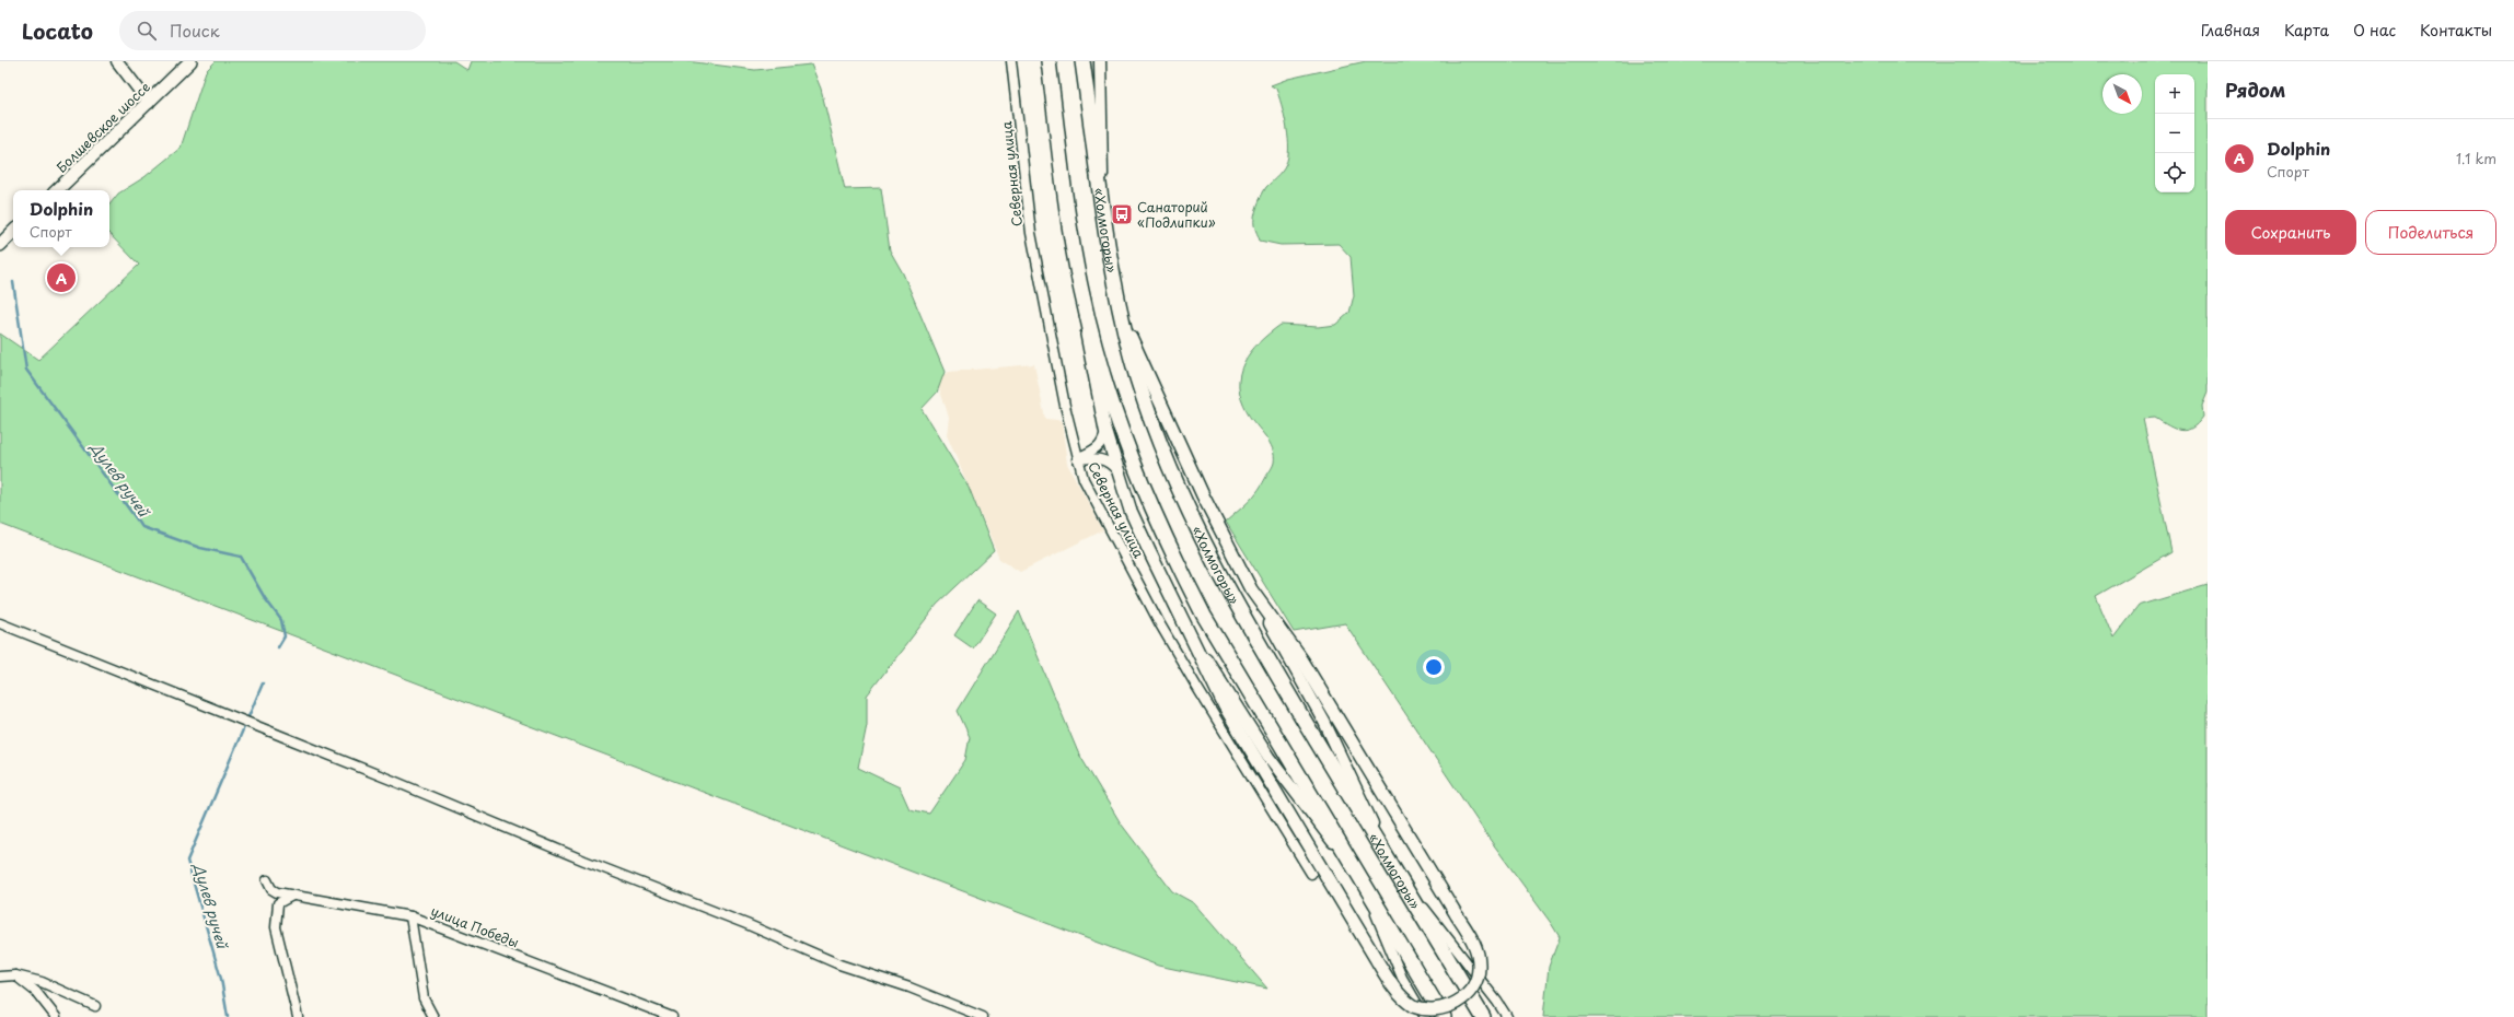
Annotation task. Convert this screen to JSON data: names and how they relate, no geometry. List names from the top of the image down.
{
  "streets": {
    "highway": ["«Холмогоры»"],
    "main road": ["Болшевское шоссе"],
    "street": ["Северная улица", "улица Победы"]
  },
  "water": ["Дулев ручей"],
  "places": {
    "bus stop": ["Санаторий «Подлипки»"]
  },
  "north": "bottom right",
  "page": {
    "header": "Locato",
    "search": "Поиск",
    "nav": [
      "Главная",
      "Карта",
      "О нас",
      "Контакты"
    ],
    "heading": "Рядом",
    "map_buttons": ["+", "−"],
    "list": [
      {
        "mark": "A",
        "name": "Dolphin",
        "note": "Спорт",
        "value": "1.1 km"
      }
    ],
    "popup": ["Dolphin", "Спорт"],
    "buttons": ["Сохранить", "Поделиться"],
    "pins": "A"
  }
}
